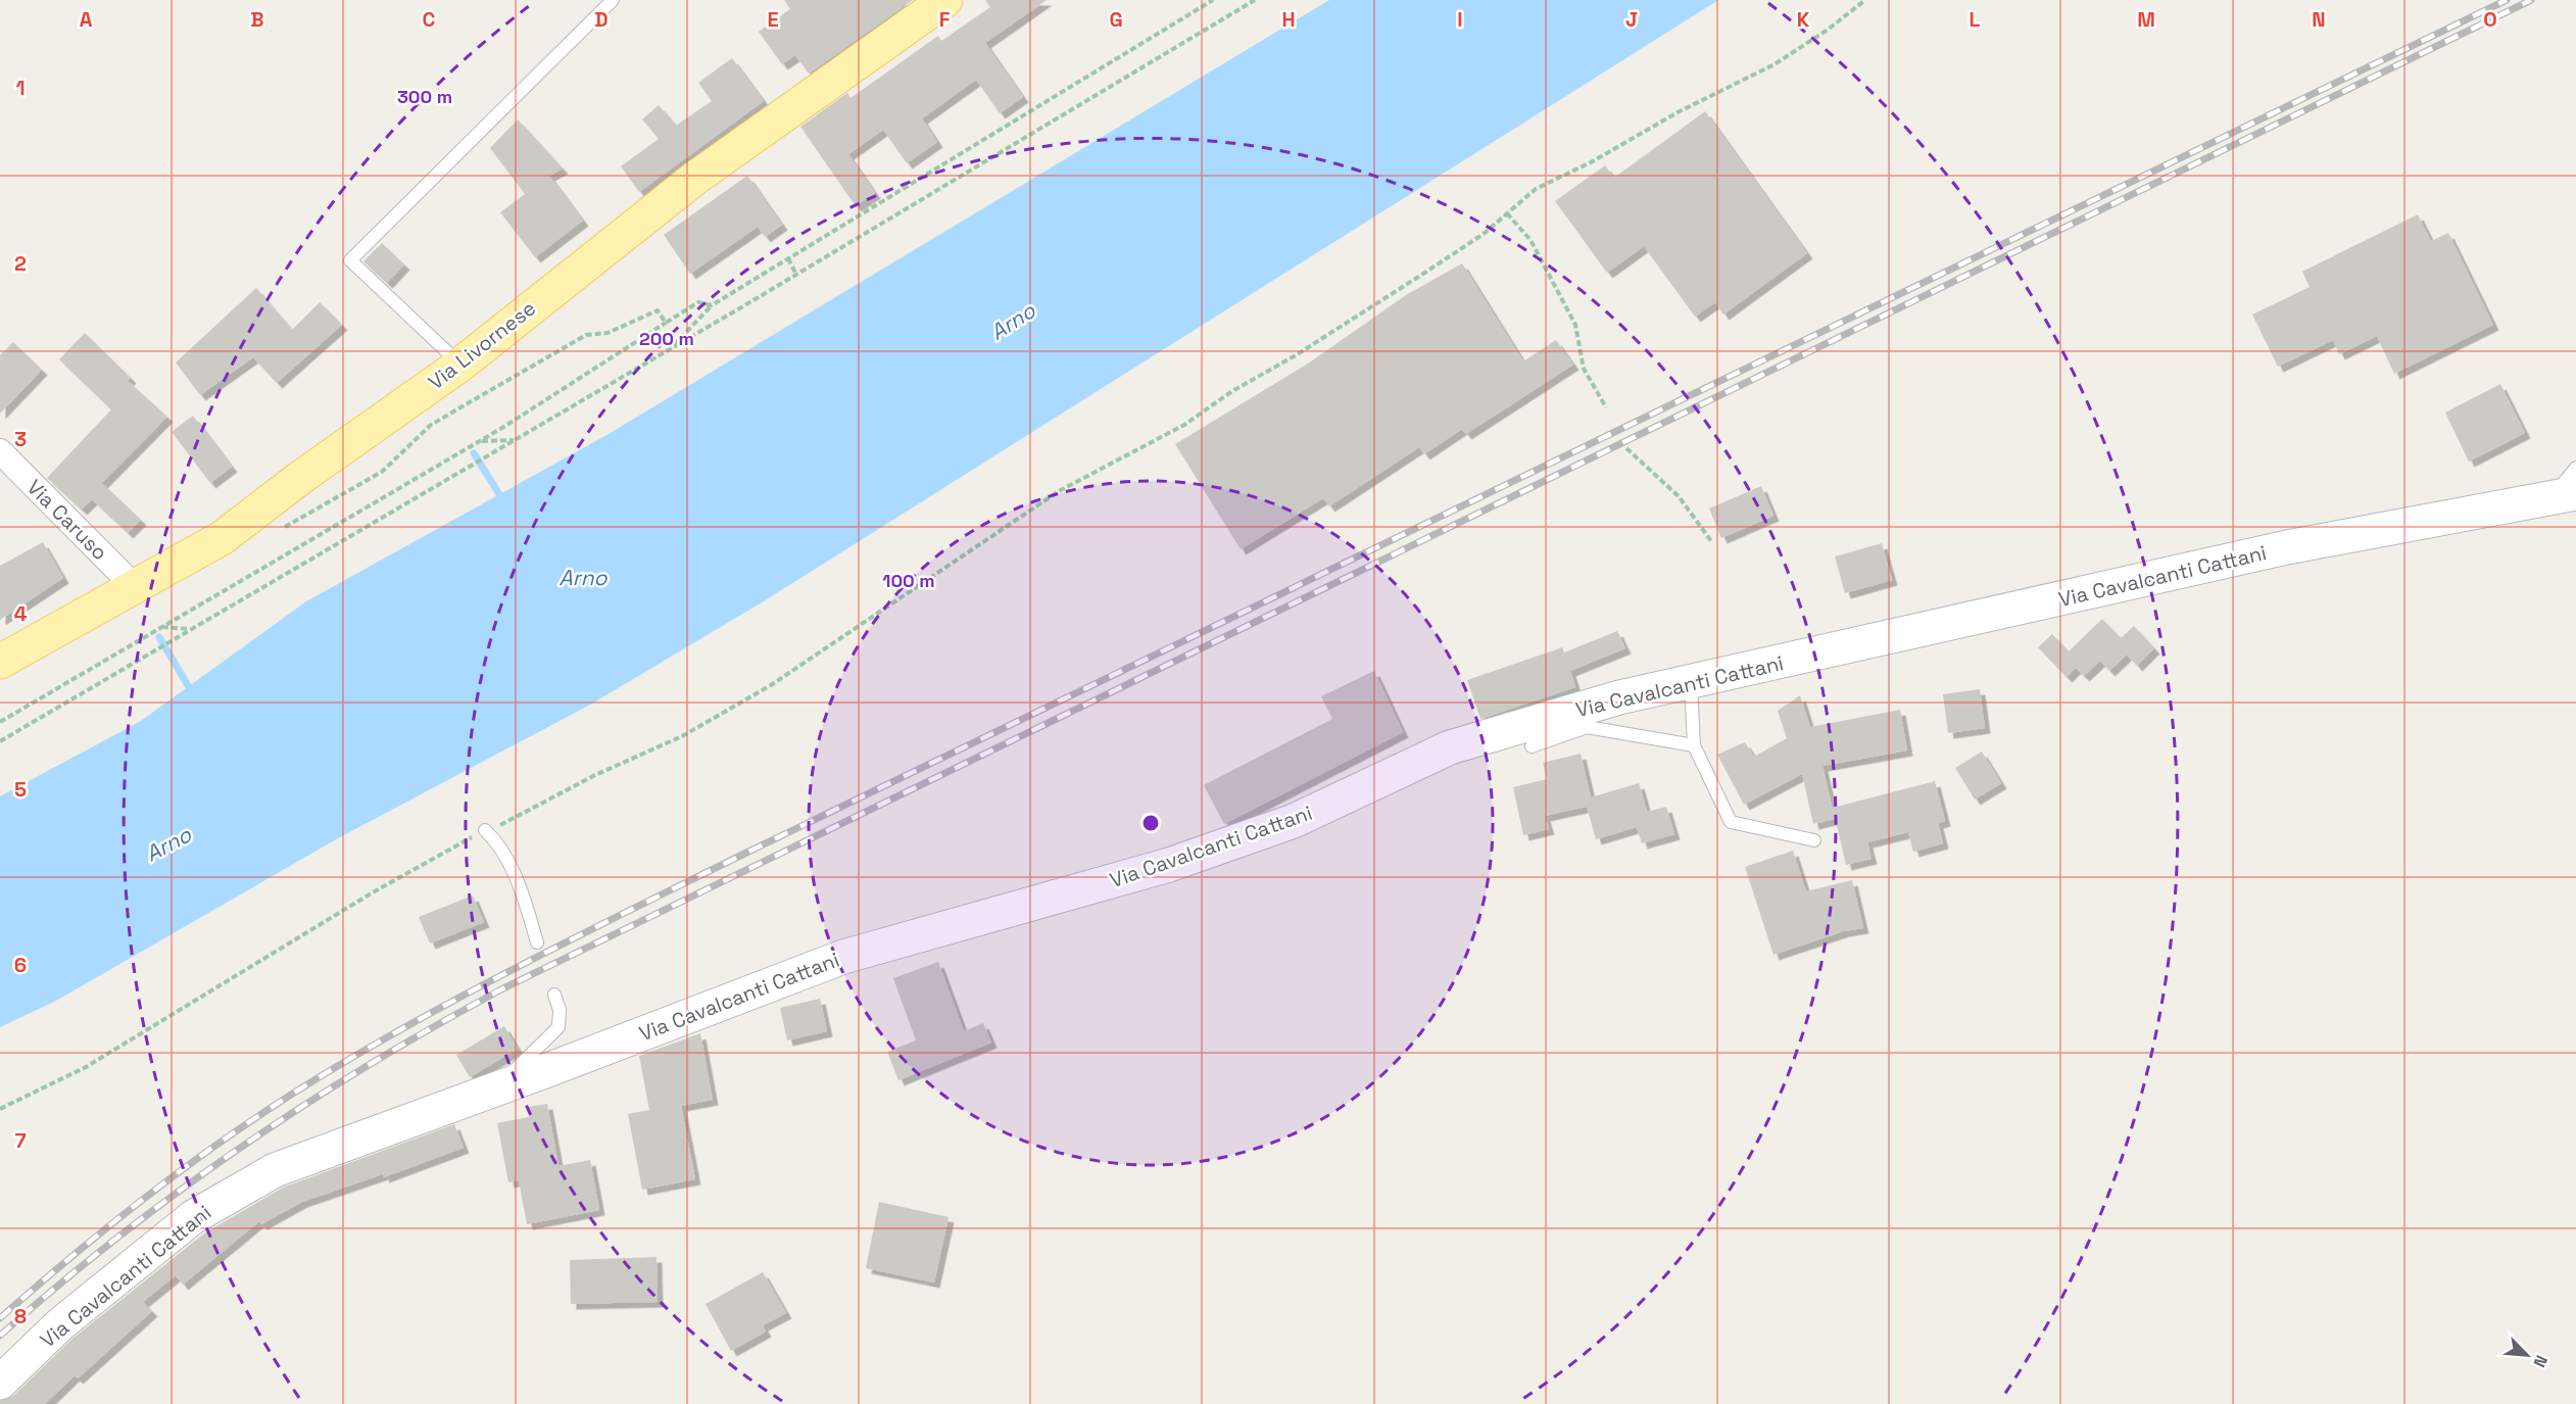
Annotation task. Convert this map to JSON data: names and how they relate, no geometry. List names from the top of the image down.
{
  "streets": {
    "main road": ["Via Livornese"],
    "street": ["Via Caruso", "Via Cavalcanti Cattani"]
  },
  "crossings": [
    ["Via Livornese", "Via Caruso"]
  ],
  "water": ["Arno"],
  "north": "bottom right",
  "grid": {
    "columns": [
      "A",
      "B",
      "C",
      "D",
      "E",
      "F",
      "G",
      "H",
      "I",
      "J",
      "K",
      "L",
      "M",
      "N",
      "O"
    ],
    "rows": [
      "1",
      "2",
      "3",
      "4",
      "5",
      "6",
      "7",
      "8"
    ]
  },
  "rings": ["300 m", "200 m", "100 m"]
}
